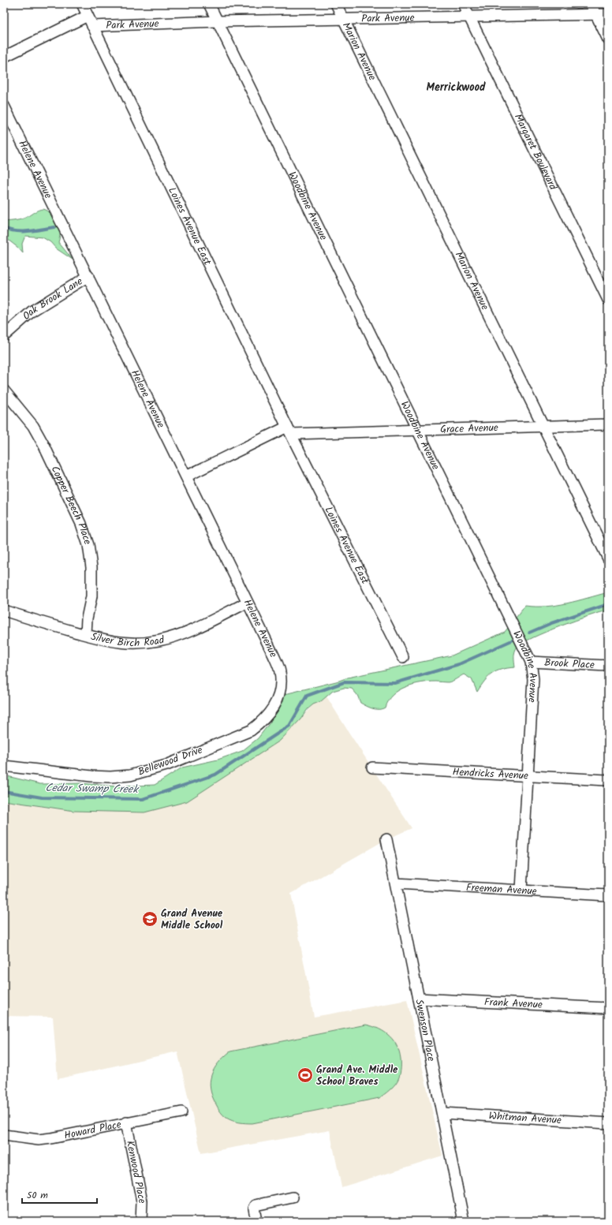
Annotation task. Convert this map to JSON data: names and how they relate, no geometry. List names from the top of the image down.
{
  "streets": {
    "street": [
      "Park Avenue",
      "Marion Avenue",
      "Margaret Boulevard",
      "Helene Avenue",
      "Woodbine Avenue",
      "Loines Avenue East",
      "Oak Brook Lane",
      "Grace Avenue",
      "Copper Beech Place",
      "Silver Birch Road",
      "Brook Place",
      "Bellewood Drive",
      "Hendricks Avenue",
      "Freeman Avenue",
      "Frank Avenue",
      "Swenson Place",
      "Whitman Avenue",
      "Howard Place",
      "Kenwood Place"
    ]
  },
  "crossings": [
    ["Park Avenue", "Marion Avenue"],
    ["Park Avenue", "Margaret Boulevard"],
    ["Park Avenue", "Woodbine Avenue"],
    ["Park Avenue", "Loines Avenue East"],
    ["Marion Avenue", "Grace Avenue"],
    ["Helene Avenue", "Oak Brook Lane"],
    ["Helene Avenue", "Grace Avenue"],
    ["Helene Avenue", "Silver Birch Road"],
    ["Helene Avenue", "Bellewood Drive"],
    ["Woodbine Avenue", "Grace Avenue"],
    ["Woodbine Avenue", "Brook Place"],
    ["Woodbine Avenue", "Hendricks Avenue"],
    ["Woodbine Avenue", "Freeman Avenue"],
    ["Loines Avenue East", "Grace Avenue"],
    ["Copper Beech Place", "Silver Birch Road"],
    ["Freeman Avenue", "Swenson Place"],
    ["Frank Avenue", "Swenson Place"],
    ["Swenson Place", "Whitman Avenue"],
    ["Howard Place", "Kenwood Place"]
  ],
  "districts": ["Merrickwood"],
  "water": ["Cedar Swamp Creek"],
  "places": {
    "school or university": ["Grand Avenue Middle School"],
    "sports": ["Grand Ave. Middle School Braves"]
  },
  "scale_bar": "50 m"
}
